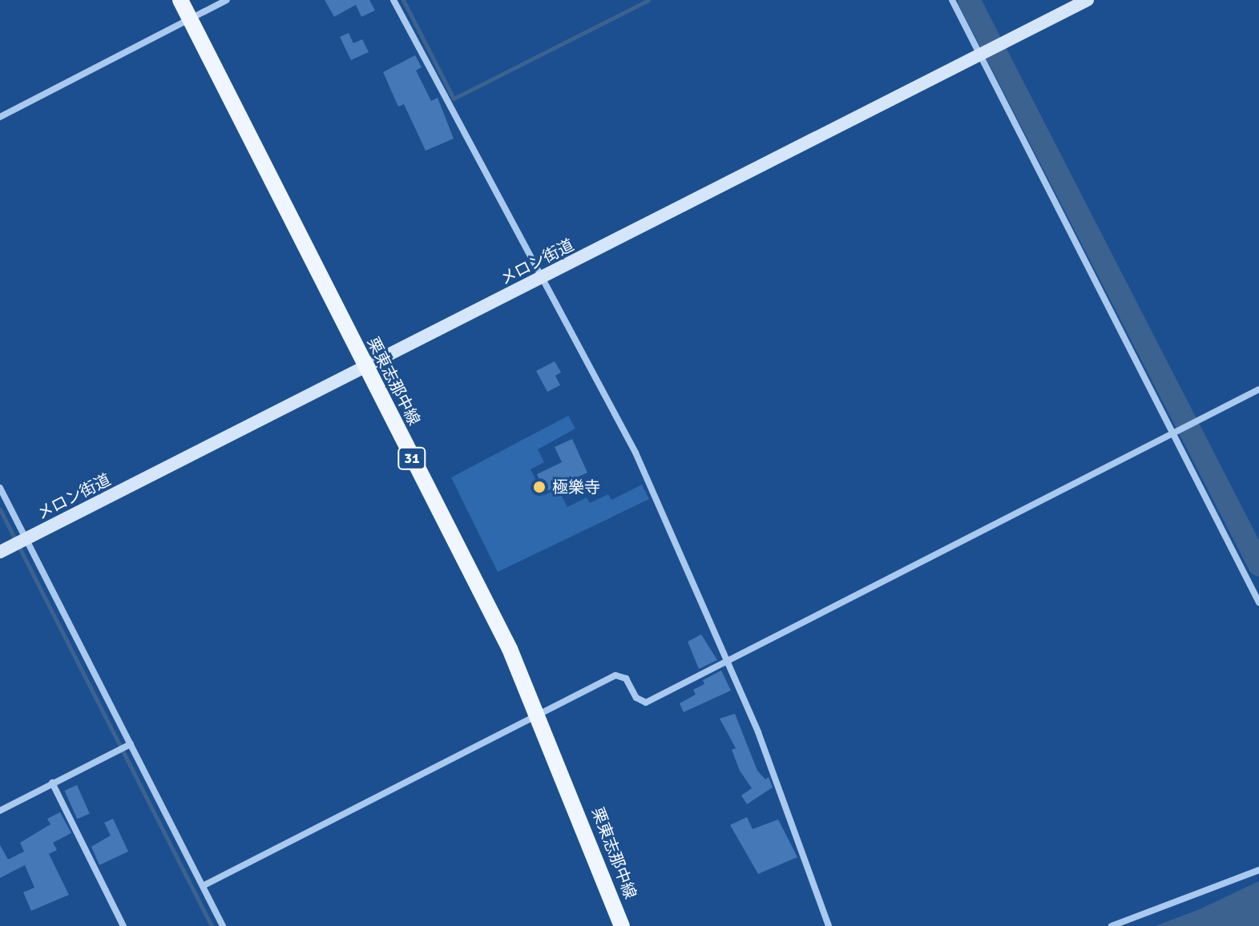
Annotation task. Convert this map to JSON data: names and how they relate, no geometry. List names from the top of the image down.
{
  "streets": {
    "main road": ["栗東志那中線", "31"],
    "street": ["メロン街道"]
  },
  "crossings": [
    ["メロン街道", "栗東志那中線"]
  ],
  "places": ["極樂寺"]
}
